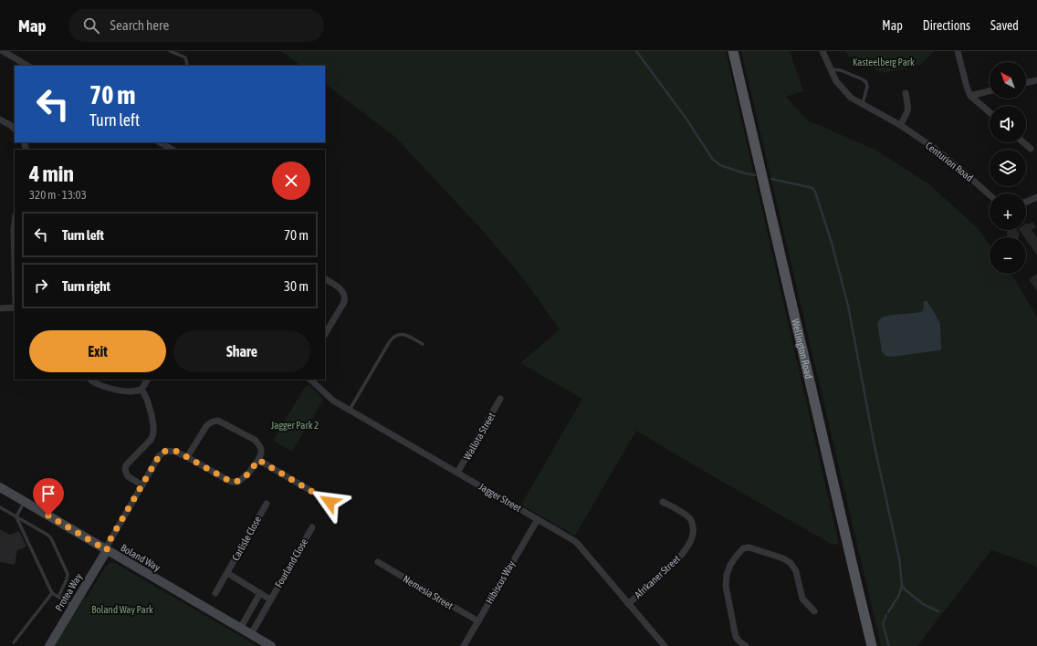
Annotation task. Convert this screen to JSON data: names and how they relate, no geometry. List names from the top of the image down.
{
  "streets": {
    "main road": ["Wellington Road"],
    "street": [
      "Centurion Road",
      "Wallota Street",
      "Jagger Street",
      "Carlisle Close",
      "Boland Way",
      "Fourland Close",
      "Afrikaner Street",
      "Hibiscus Way",
      "Protea Way",
      "Nemesia Street"
    ]
  },
  "crossings": [
    ["Wallota Street", "Jagger Street"],
    ["Jagger Street", "Afrikaner Street"],
    ["Jagger Street", "Hibiscus Way"],
    ["Carlisle Close", "Fourland Close"],
    ["Boland Way", "Fourland Close"],
    ["Boland Way", "Protea Way"],
    ["Hibiscus Way", "Nemesia Street"]
  ],
  "parks": ["Kasteelberg Park", "Jagger Park 2", "Boland Way Park"],
  "north": "top left",
  "page": {
    "header": "Map",
    "search": "Search here",
    "nav": ["Map", "Directions", "Saved"],
    "map_buttons": ["+", "−"],
    "turn": ["70 m", "Turn left"],
    "heading": ["4 min", "320 m · 13:03"],
    "list": [
      {
        "name": "Turn left",
        "value": "70 m"
      },
      {
        "name": "Turn right",
        "value": "30 m"
      }
    ],
    "buttons": ["Exit", "Share"]
  }
}
